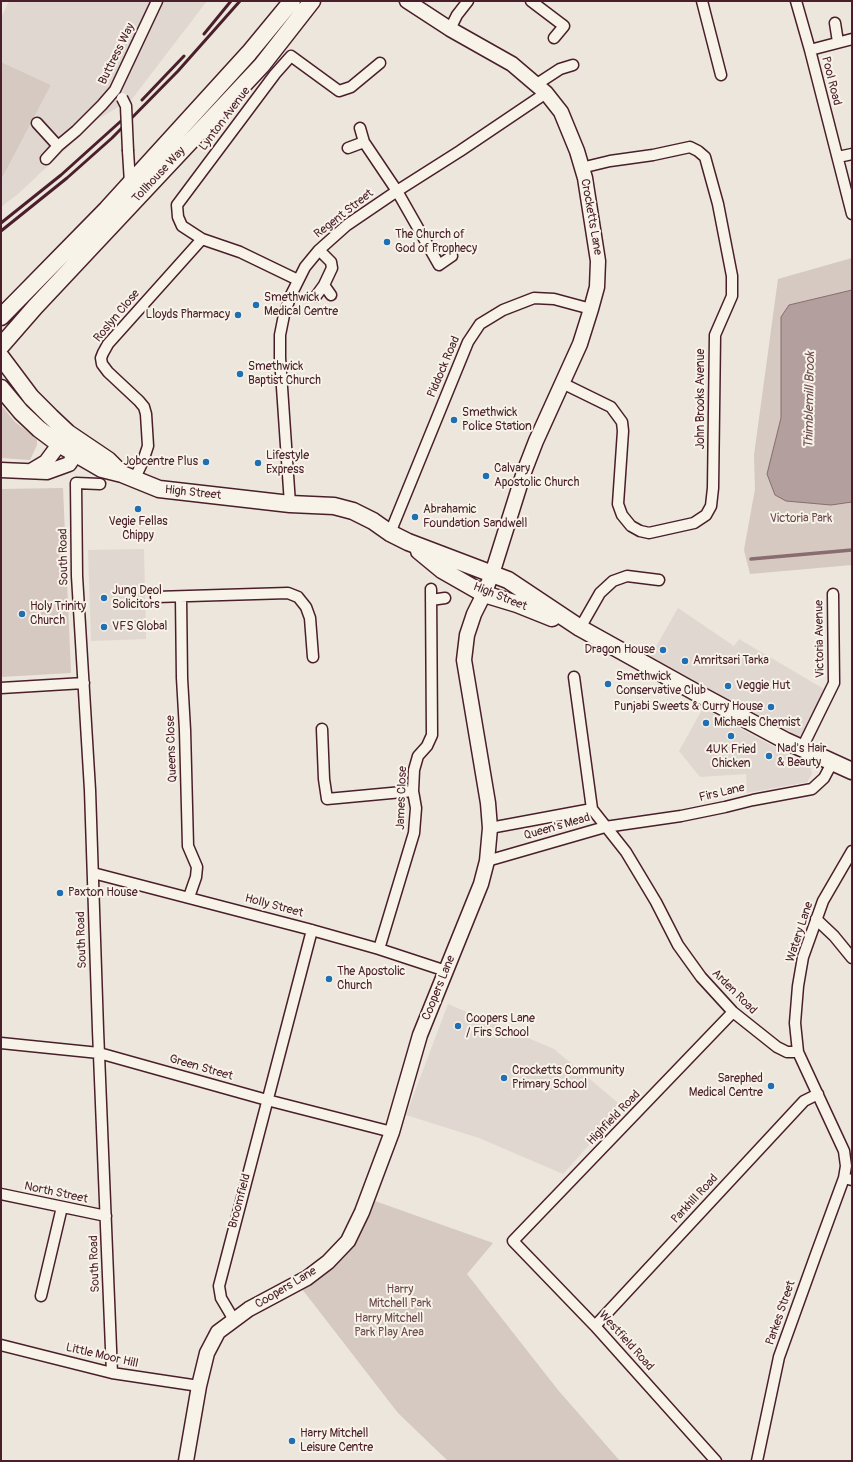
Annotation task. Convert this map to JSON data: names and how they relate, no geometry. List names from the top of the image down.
{
  "streets": {
    "main road": ["Tollhouse Way", "High Street"],
    "street": [
      "Buttress Way",
      "Pool Road",
      "Lynton Avenue",
      "Regent Street",
      "Crocketts Lane",
      "Roslyn Close",
      "Piddock Road",
      "John Brooks Avenue",
      "South Road",
      "Victoria Avenue",
      "Queens Close",
      "Firs Lane",
      "James Close",
      "Queen's Mead",
      "Holly Street",
      "Watery Lane",
      "Coopers Lane",
      "Arden Road",
      "Green Street",
      "Highfield Road",
      "North Street",
      "Parkhill Road",
      "Broomfield",
      "Parkes Street",
      "Westfield Road",
      "Little Moor Hill"
    ]
  },
  "crossings": [
    ["Lynton Avenue", "Regent Street"],
    ["Lynton Avenue", "Roslyn Close"],
    ["Regent Street", "Crocketts Lane"],
    ["Regent Street", "High Street"],
    ["Crocketts Lane", "Piddock Road"],
    ["Crocketts Lane", "John Brooks Avenue"],
    ["Crocketts Lane", "High Street"],
    ["Crocketts Lane", "Coopers Lane"],
    ["Roslyn Close", "High Street"],
    ["Piddock Road", "High Street"],
    ["High Street", "Victoria Avenue"],
    ["High Street", "Firs Lane"],
    ["High Street", "Coopers Lane"],
    ["South Road", "Holly Street"],
    ["South Road", "Green Street"],
    ["South Road", "North Street"],
    ["South Road", "Little Moor Hill"],
    ["Queens Close", "Holly Street"],
    ["Firs Lane", "Queen's Mead"],
    ["Firs Lane", "Arden Road"],
    ["James Close", "Holly Street"],
    ["Queen's Mead", "Coopers Lane"],
    ["Queen's Mead", "Arden Road"],
    ["Holly Street", "Coopers Lane"],
    ["Holly Street", "Broomfield"],
    ["Watery Lane", "Arden Road"],
    ["Coopers Lane", "Green Street"],
    ["Coopers Lane", "Broomfield"],
    ["Arden Road", "Highfield Road"],
    ["Green Street", "Broomfield"],
    ["Highfield Road", "Westfield Road"],
    ["Parkhill Road", "Westfield Road"]
  ],
  "water": ["Thimblemill Brook"],
  "parks": ["Victoria Park", "Harry Mitchell Park", "Harry Mitchell Park Play Area"],
  "places": [
    "The Church of God of Prophecy",
    "Smethwick Medical Centre",
    "Lloyds Pharmacy",
    "Smethwick Baptist Church",
    "Smethwick Police Station",
    "Jobcentre Plus",
    "Lifestyle Express",
    "Calvary Apostolic Church",
    "Vegie Fellas Chippy",
    "Abrahamic Foundation Sandwell",
    "Jung Deol Solicitors",
    "Holy Trinity Church",
    "VFS Global",
    "Dragon House",
    "Amritsari Tarka",
    "Smethwick Conservative Club",
    "Veggie Hut",
    "Punjabi Sweets & Curry House",
    "Michaels Chemist",
    "4UK Fried Chicken",
    "Nad's Hair & Beauty",
    "Paxton House",
    "The Apostolic Church",
    "Coopers Lane / Firs School",
    "Crocketts Community Primary School",
    "Sarephed Medical Centre",
    "Harry Mitchell Leisure Centre"
  ]
}
